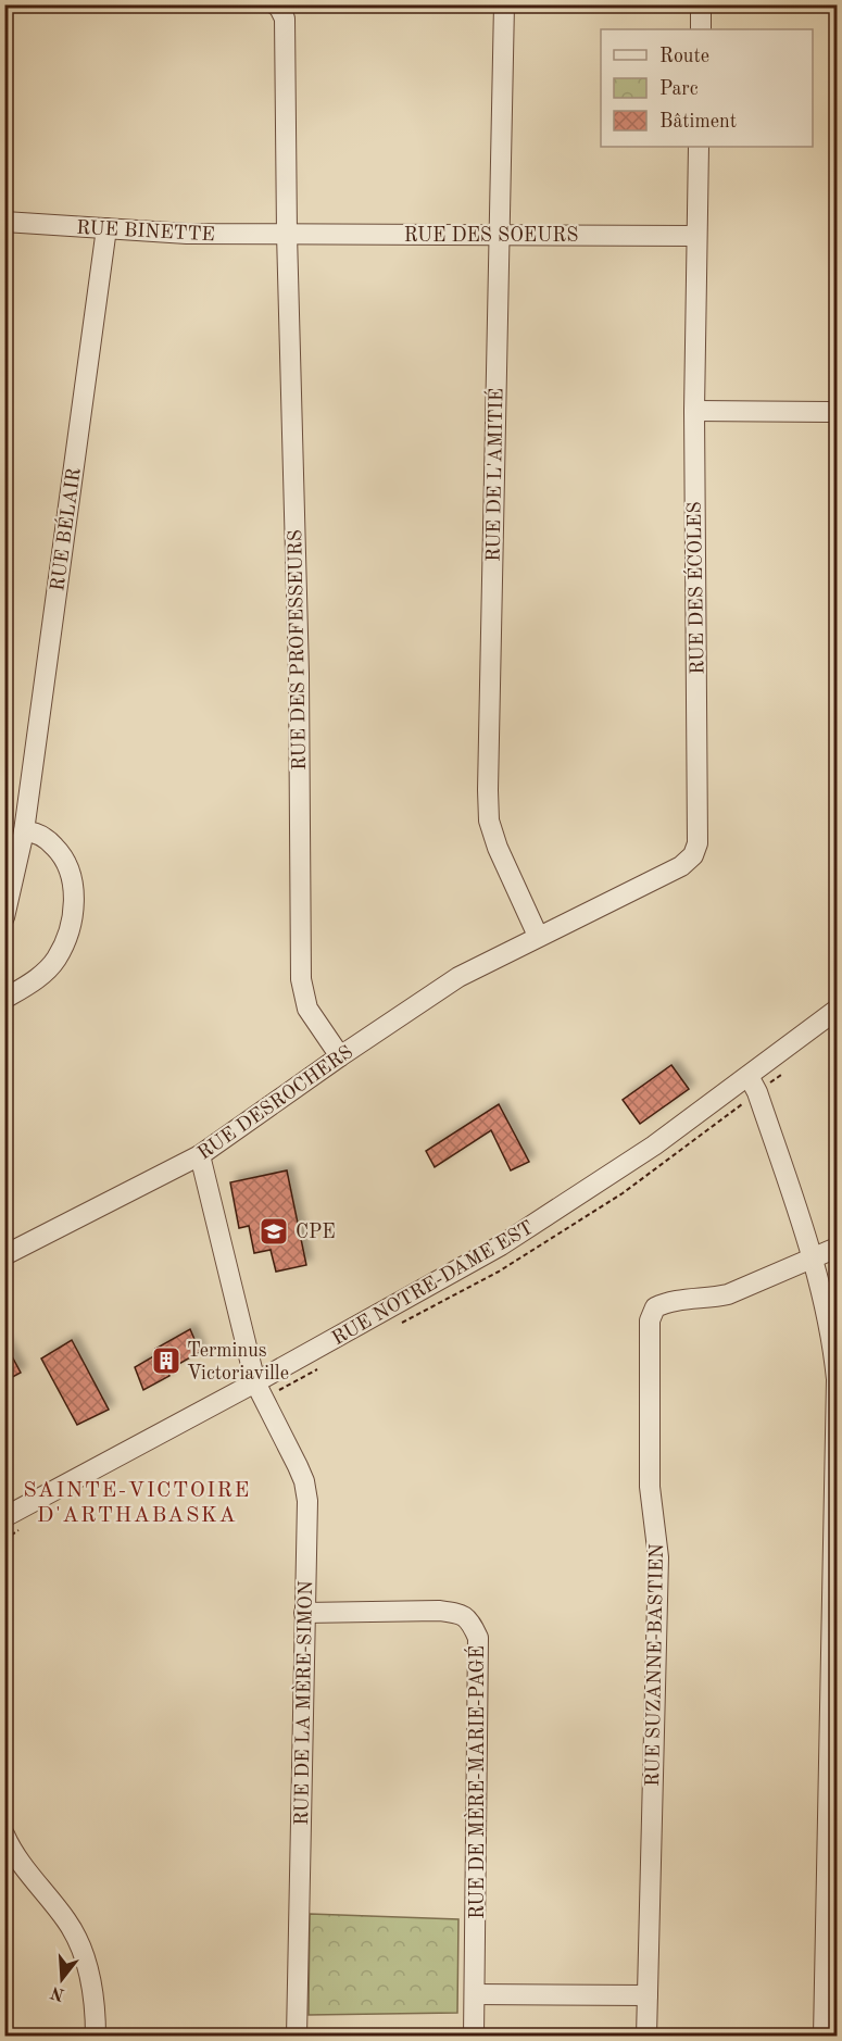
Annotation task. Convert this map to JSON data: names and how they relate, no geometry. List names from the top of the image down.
{
  "streets": {
    "street": [
      "RUE BINETTE",
      "RUE DES SOEURS",
      "RUE DE L'AMITIÉ",
      "RUE BÉLAIR",
      "RUE DES ÉCOLES",
      "RUE DES PROFESSEURS",
      "RUE DESROCHERS",
      "RUE NOTRE-DAME EST",
      "RUE SUZANNE-BASTIEN",
      "RUE DE LA MÈRE-SIMON",
      "RUE DE MÈRE-MARIE-PAGÉ"
    ]
  },
  "crossings": [
    ["RUE BINETTE", "RUE DES SOEURS"],
    ["RUE BINETTE", "RUE BÉLAIR"],
    ["RUE BINETTE", "RUE DES PROFESSEURS"],
    ["RUE DES SOEURS", "RUE DE L'AMITIÉ"],
    ["RUE DES SOEURS", "RUE DES ÉCOLES"],
    ["RUE DES SOEURS", "RUE DES PROFESSEURS"],
    ["RUE DE L'AMITIÉ", "RUE DES ÉCOLES"],
    ["RUE DE L'AMITIÉ", "RUE DESROCHERS"],
    ["RUE DES ÉCOLES", "RUE DESROCHERS"],
    ["RUE DES PROFESSEURS", "RUE DESROCHERS"],
    ["RUE DESROCHERS", "RUE DE LA MÈRE-SIMON"],
    ["RUE NOTRE-DAME EST", "RUE DE LA MÈRE-SIMON"],
    ["RUE DE LA MÈRE-SIMON", "RUE DE MÈRE-MARIE-PAGÉ"]
  ],
  "districts": ["SAINTE-VICTOIRE D'ARTHABASKA"],
  "places": {
    "school or university": ["CPE"],
    "building": ["Terminus Victoriaville"]
  },
  "legend": ["Route", "Parc", "Bâtiment"],
  "north": "bottom"
}
